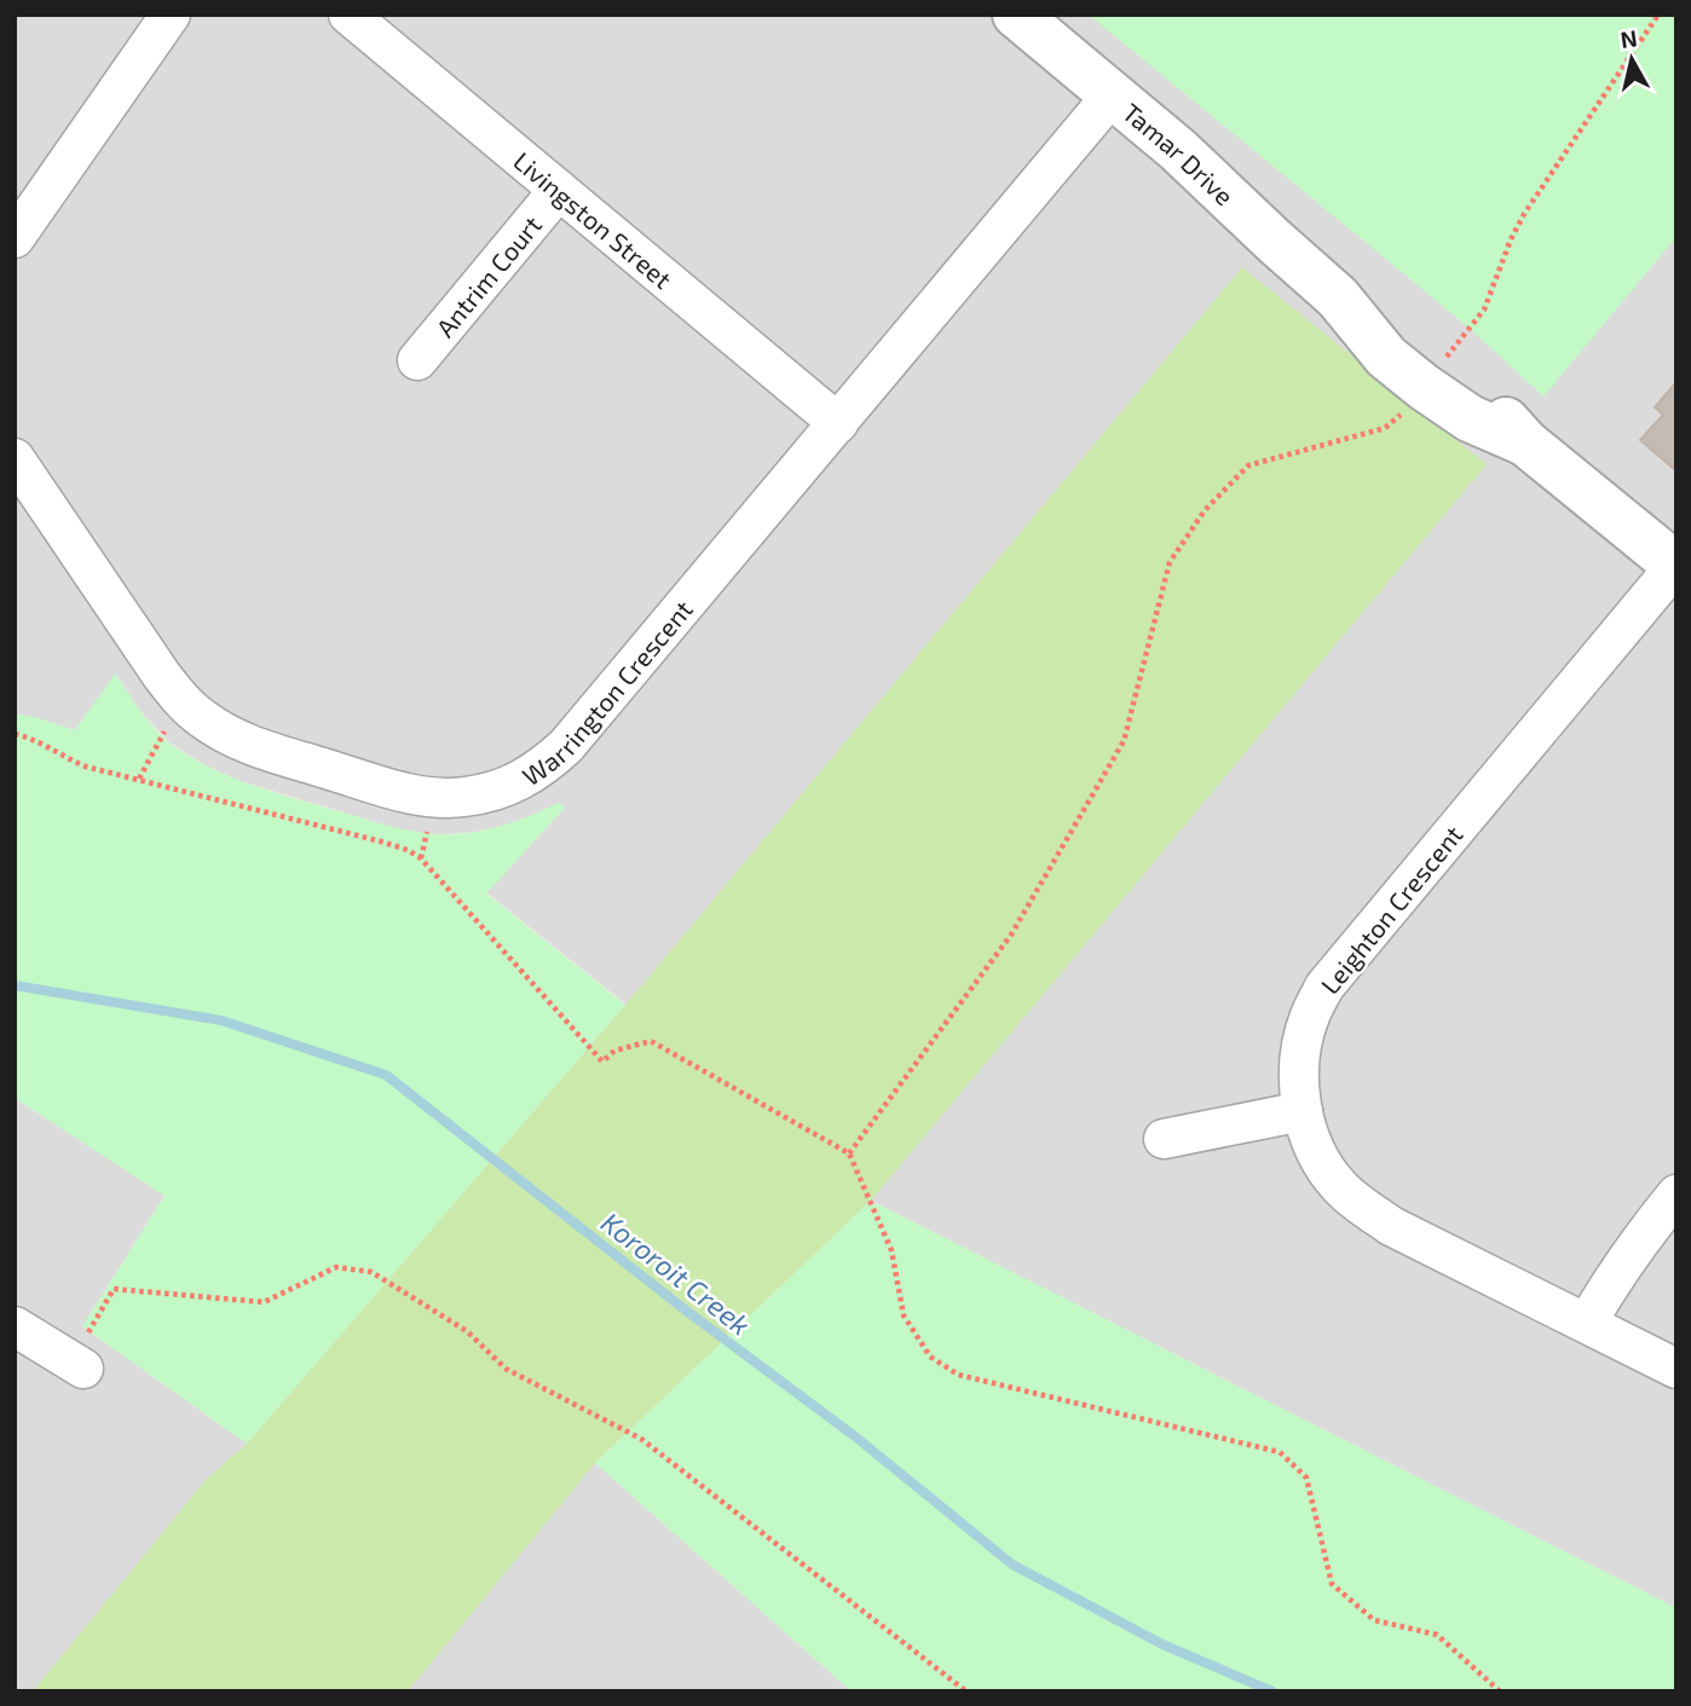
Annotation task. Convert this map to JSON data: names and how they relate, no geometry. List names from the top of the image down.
{
  "streets": {
    "street": [
      "Tamar Drive",
      "Livingston Street",
      "Antrim Court",
      "Warrington Crescent",
      "Leighton Crescent"
    ]
  },
  "crossings": [
    ["Tamar Drive", "Warrington Crescent"],
    ["Tamar Drive", "Leighton Crescent"],
    ["Livingston Street", "Antrim Court"],
    ["Livingston Street", "Warrington Crescent"]
  ],
  "water": ["Kororoit Creek"],
  "north": "top"
}
